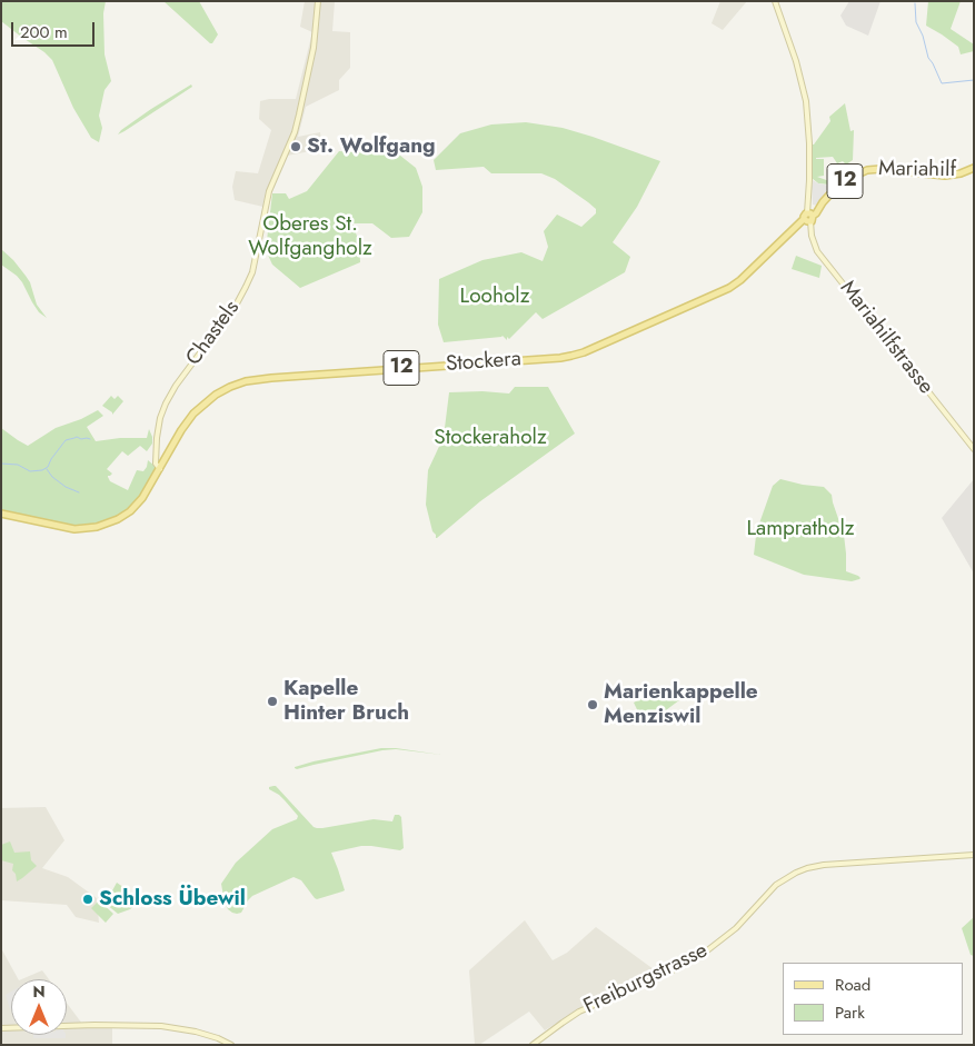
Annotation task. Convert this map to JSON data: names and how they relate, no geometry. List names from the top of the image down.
{
  "streets": {
    "main road": [
      "Mariahilf",
      "12",
      "Chastels",
      "Mariahilfstrasse",
      "Stockera",
      "Freiburgstrasse"
    ]
  },
  "crossings": [
    ["Mariahilf", "Mariahilfstrasse"],
    ["Mariahilf", "Stockera"],
    ["12", "Stockera"]
  ],
  "parks": [
    "Oberes St. Wolfgangholz",
    "Looholz",
    "Stockeraholz",
    "Lampratholz"
  ],
  "places": [
    "St. Wolfgang",
    "Kapelle Hinter Bruch",
    "Marienkappelle Menziswil",
    "Schloss Übewil"
  ],
  "legend": ["Road", "Park"],
  "scale_bar": "200 m",
  "north": "top"
}
